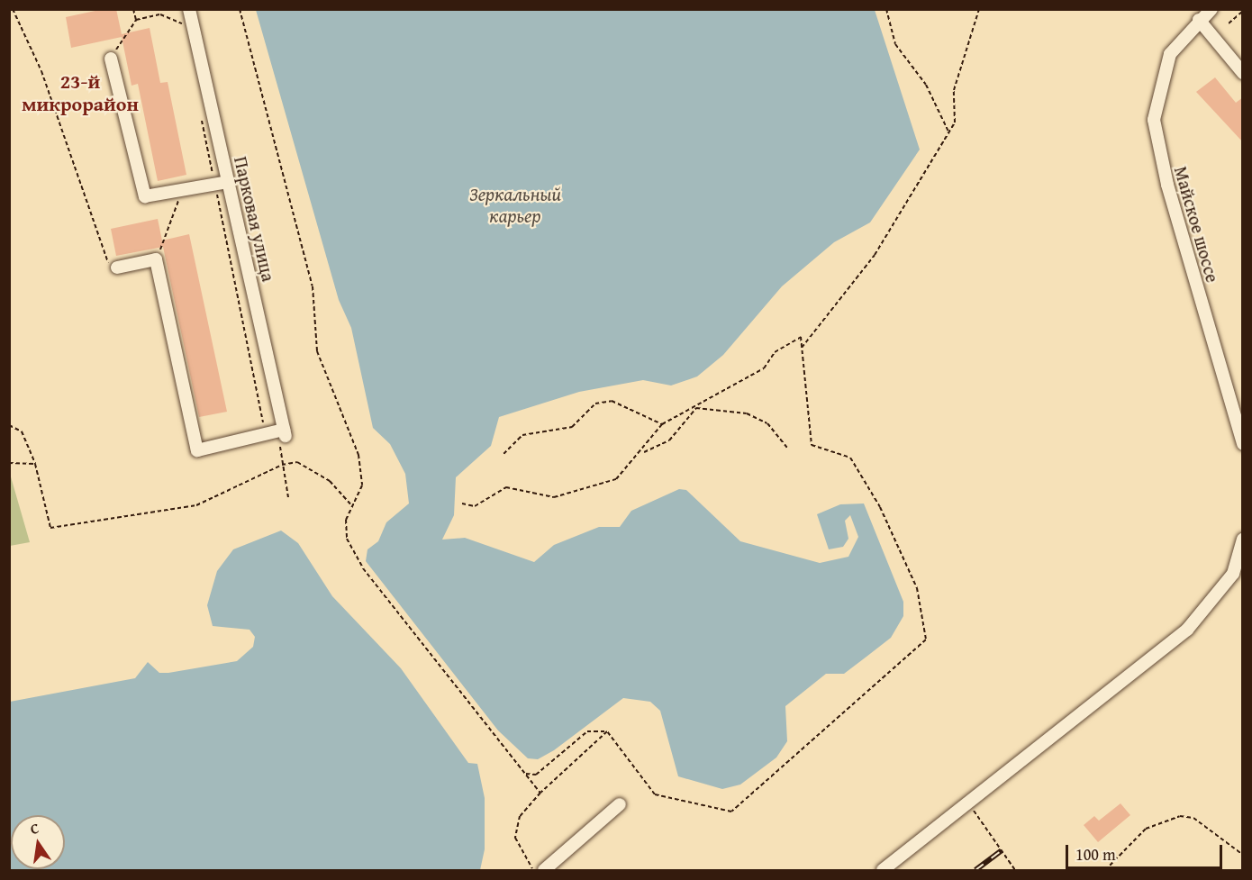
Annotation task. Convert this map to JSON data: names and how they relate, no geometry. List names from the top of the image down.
{
  "streets": {
    "street": ["Парковая улица", "Майское шоссе"]
  },
  "districts": ["23-й микрорайон"],
  "water": ["Зеркальный карьер"],
  "scale_bar": "100 m",
  "north": "top"
}
